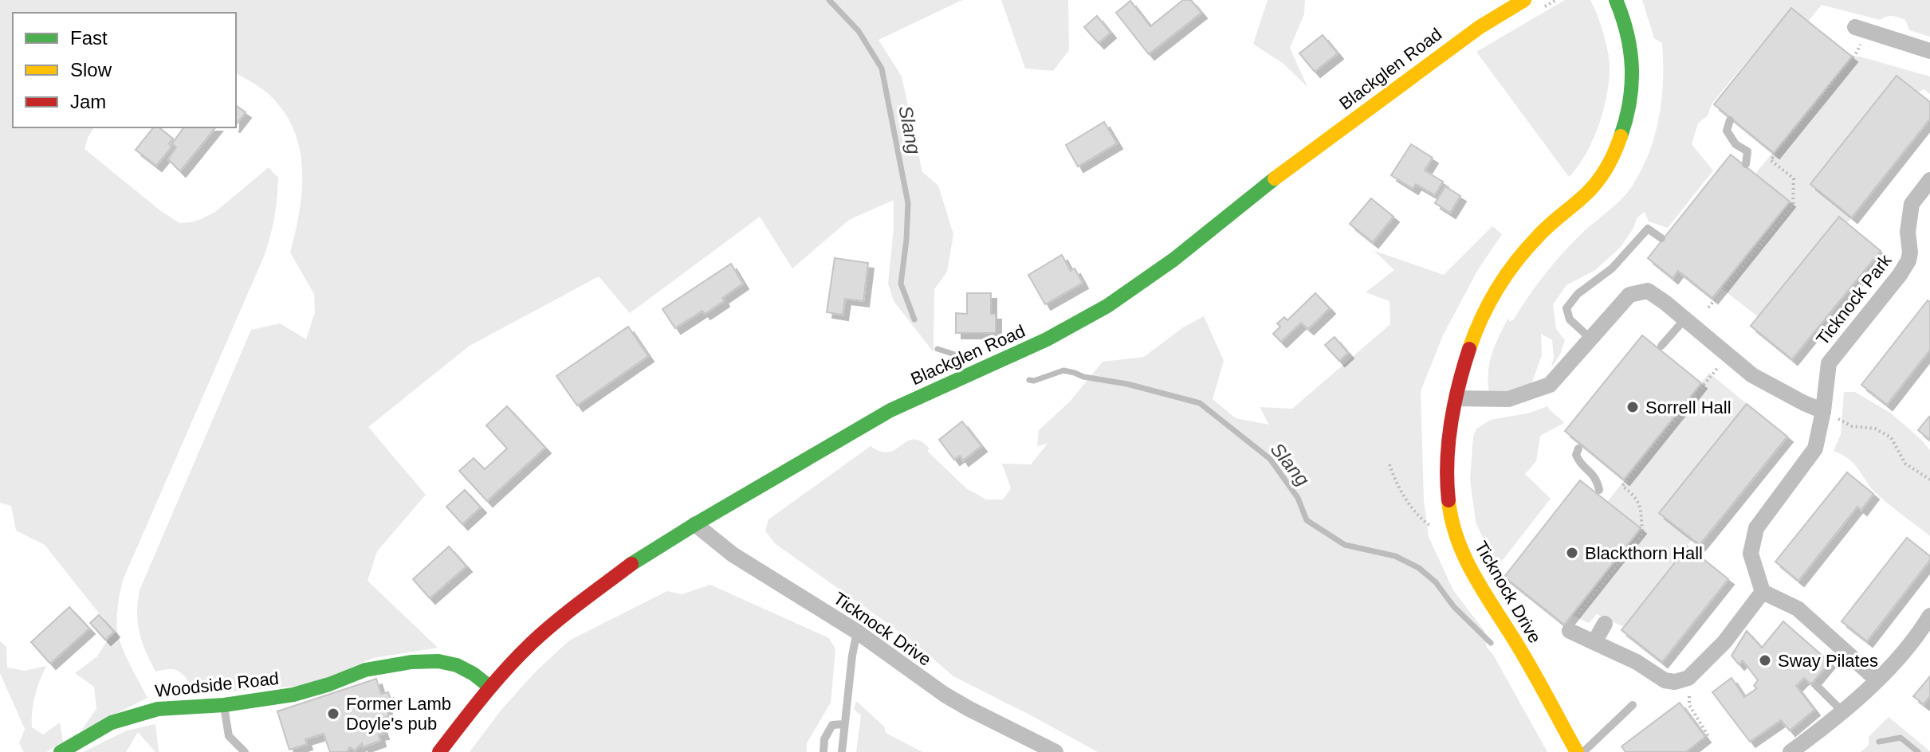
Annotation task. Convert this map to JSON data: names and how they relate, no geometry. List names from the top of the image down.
{
  "streets": {
    "street": [
      "Blackglen Road",
      "Ticknock Park",
      "Ticknock Drive",
      "Woodside Road"
    ]
  },
  "crossings": [
    ["Blackglen Road", "Ticknock Drive"],
    ["Blackglen Road", "Woodside Road"]
  ],
  "water": ["Slang"],
  "places": [
    "Sorrell Hall",
    "Blackthorn Hall",
    "Sway Pilates",
    "Former Lamb Doyle's pub"
  ],
  "legend": ["Fast", "Slow", "Jam"]
}
